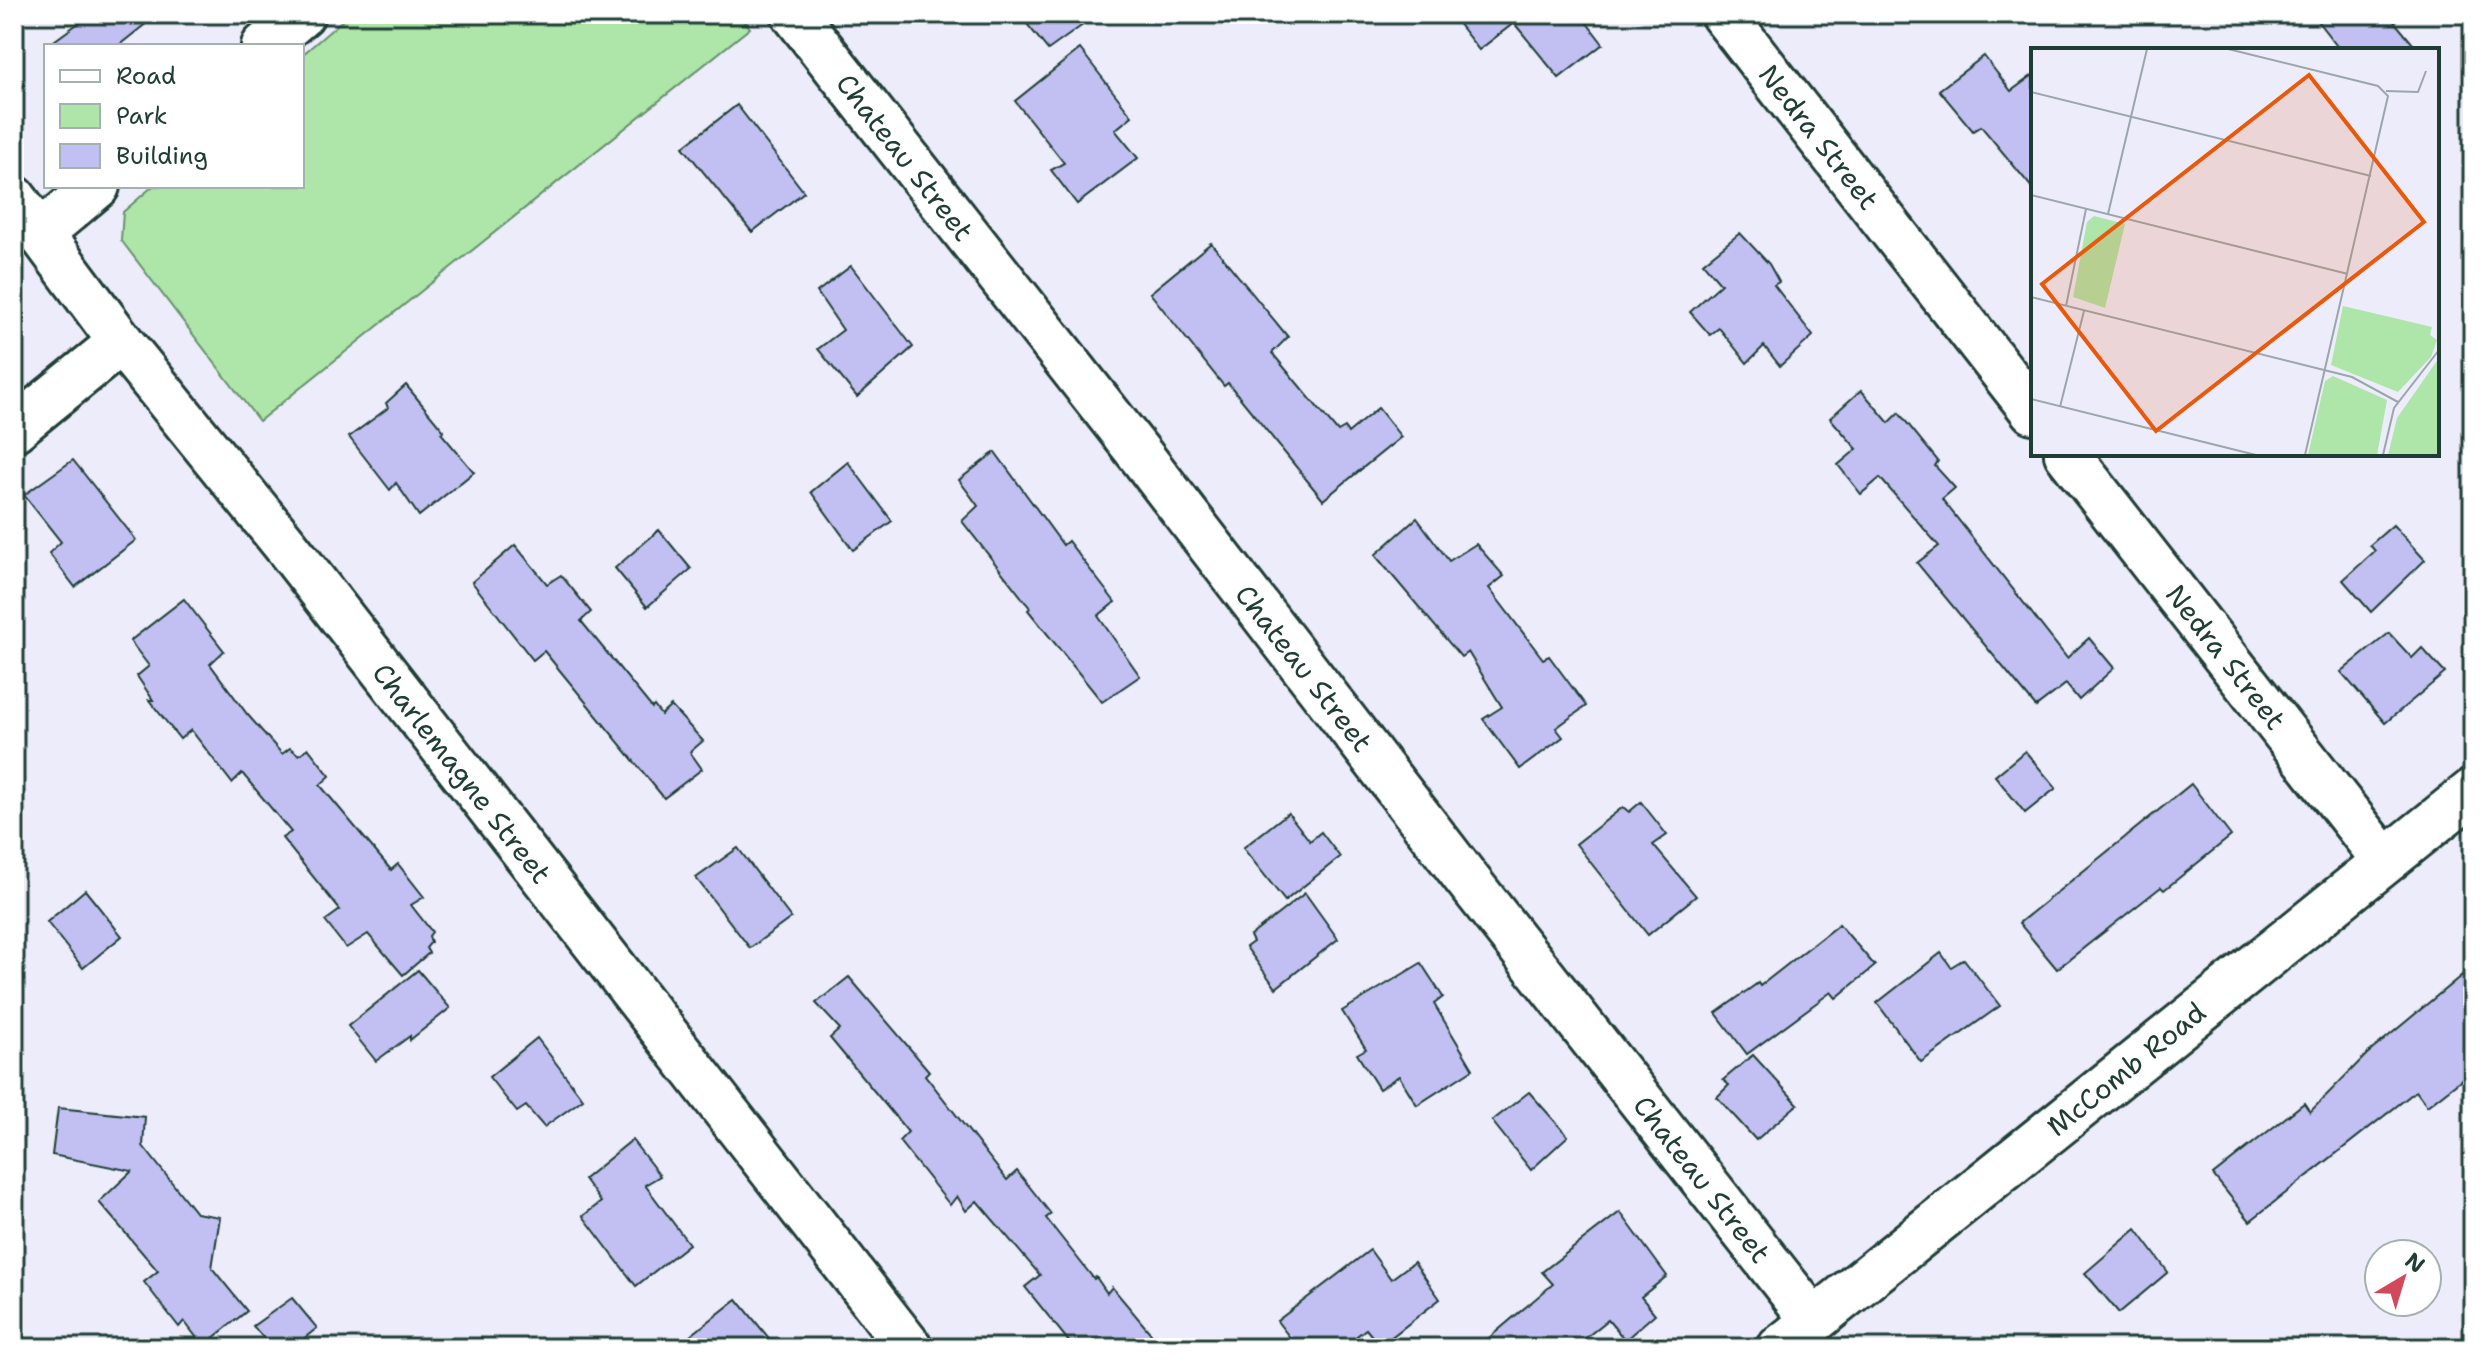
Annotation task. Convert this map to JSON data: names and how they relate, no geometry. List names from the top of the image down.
{
  "streets": {
    "street": [
      "Nedra Street",
      "Chateau Street",
      "Charlemagne Street",
      "McComb Road"
    ]
  },
  "crossings": [
    ["Nedra Street", "McComb Road"],
    ["Chateau Street", "McComb Road"]
  ],
  "legend": ["Road", "Park", "Building"],
  "north": "top right"
}
